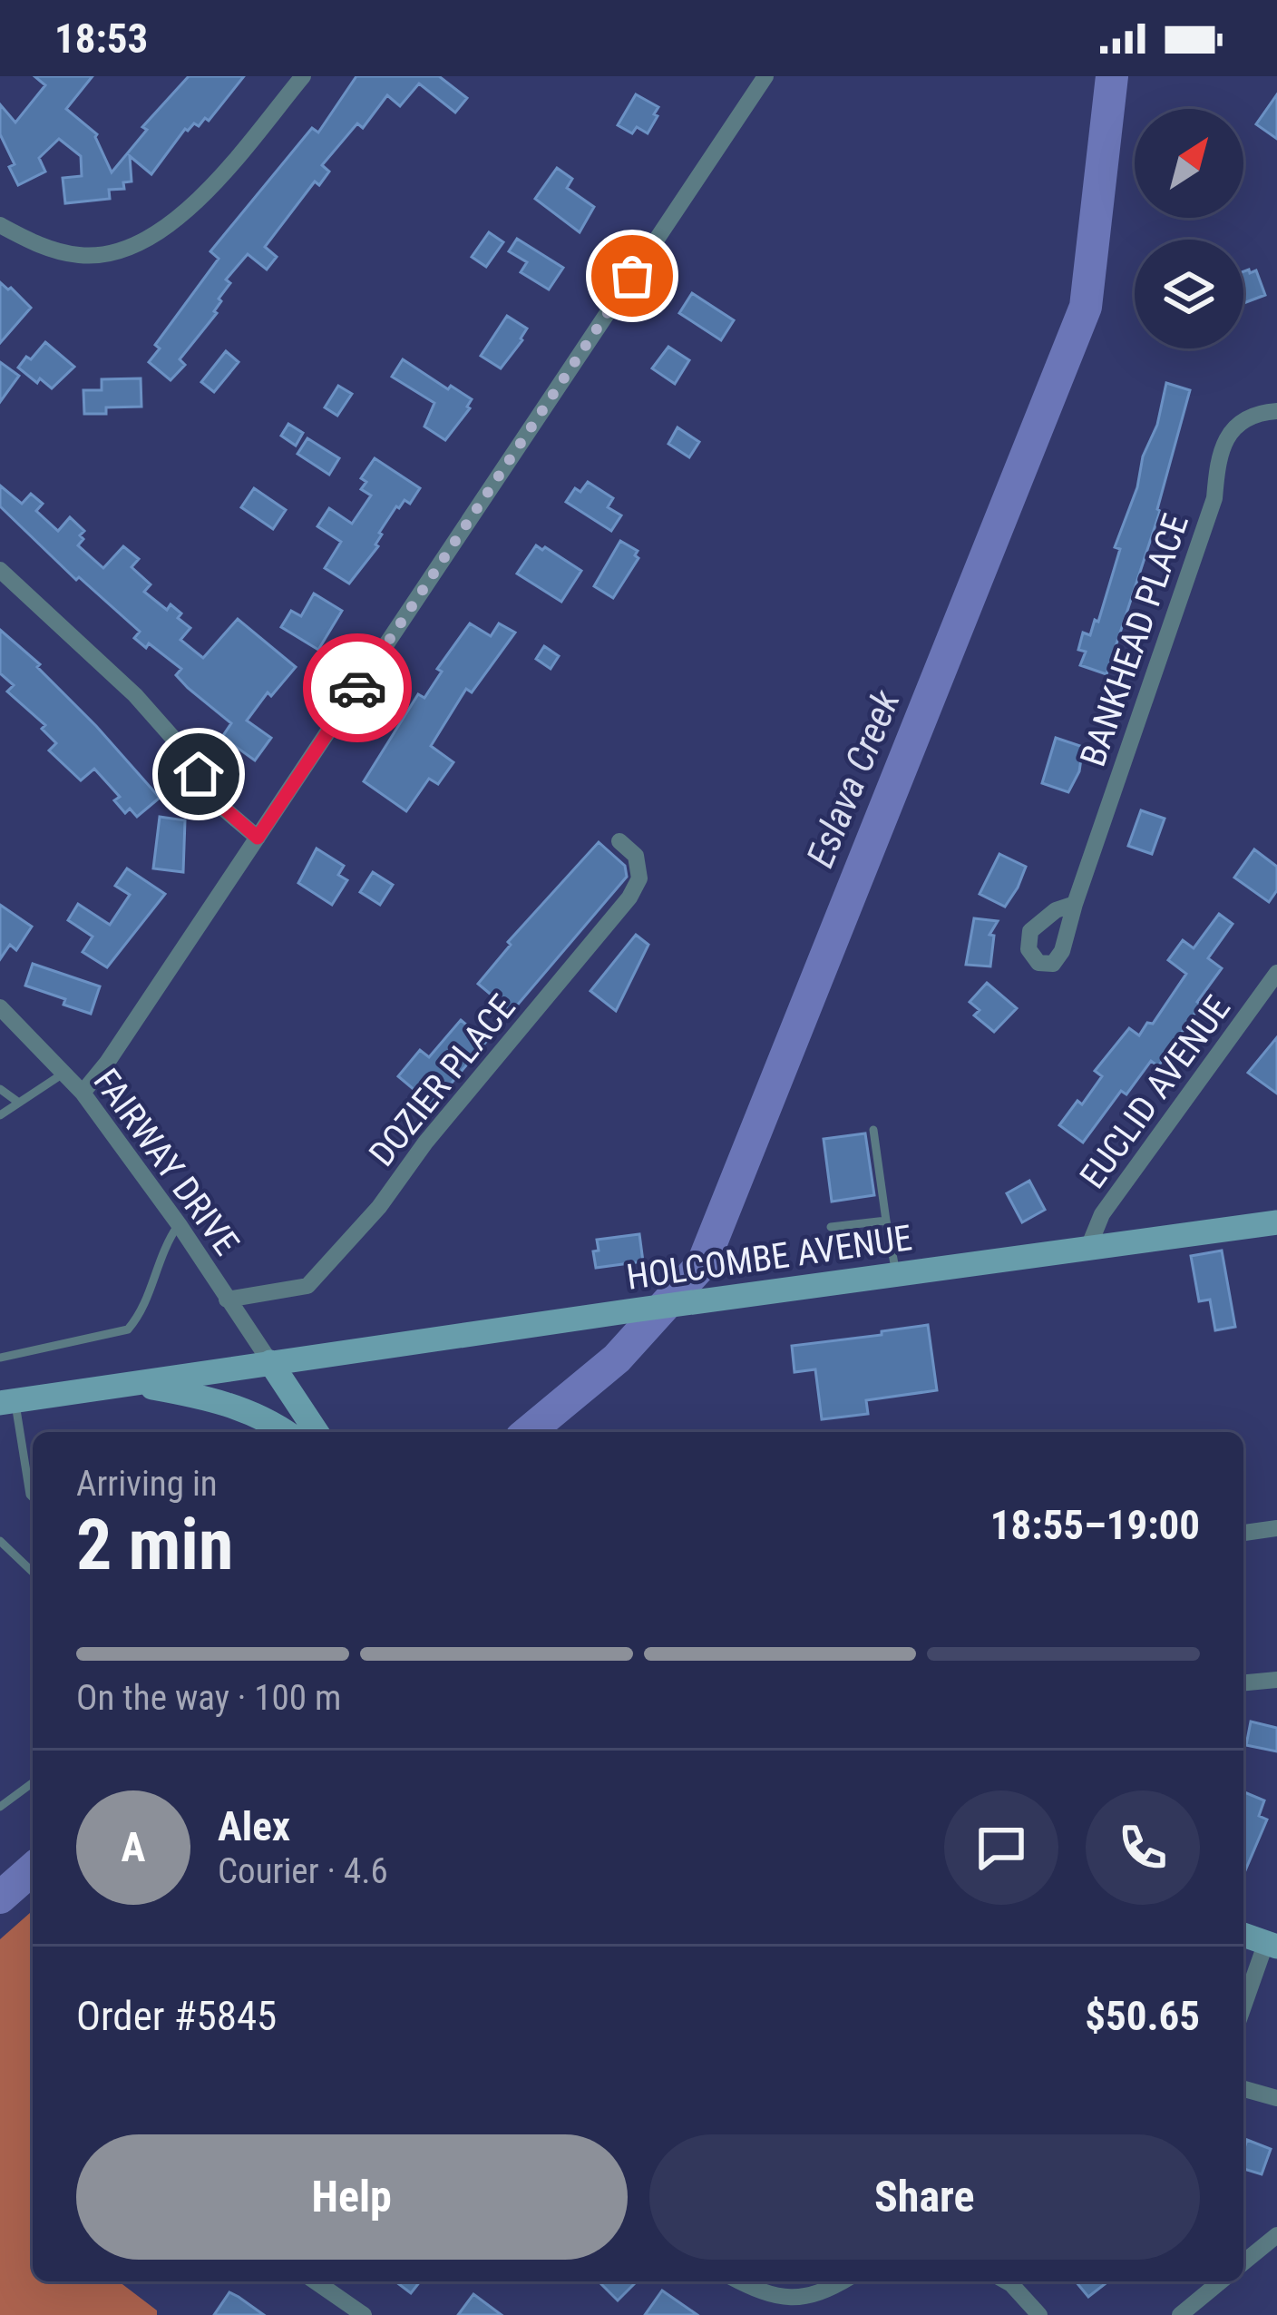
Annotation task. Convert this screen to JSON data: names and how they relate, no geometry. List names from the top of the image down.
{
  "streets": {
    "street": [
      "BANKHEAD PLACE",
      "DOZIER PLACE",
      "EUCLID AVENUE",
      "FAIRWAY DRIVE",
      "HOLCOMBE AVENUE"
    ]
  },
  "crossings": [
    ["DOZIER PLACE", "FAIRWAY DRIVE"],
    ["EUCLID AVENUE", "HOLCOMBE AVENUE"],
    ["FAIRWAY DRIVE", "HOLCOMBE AVENUE"]
  ],
  "water": ["Eslava Creek"],
  "north": "top right",
  "page": {
    "status": "18:53",
    "heading": ["2 min", "Arriving in", "18:55–19:00"],
    "panel": [
      "Alex",
      "Courier · 4.6",
      "Order #5845",
      "$50.65"
    ],
    "bar": "On the way · 100 m",
    "round": "A",
    "buttons": ["Help", "Share"]
  }
}
